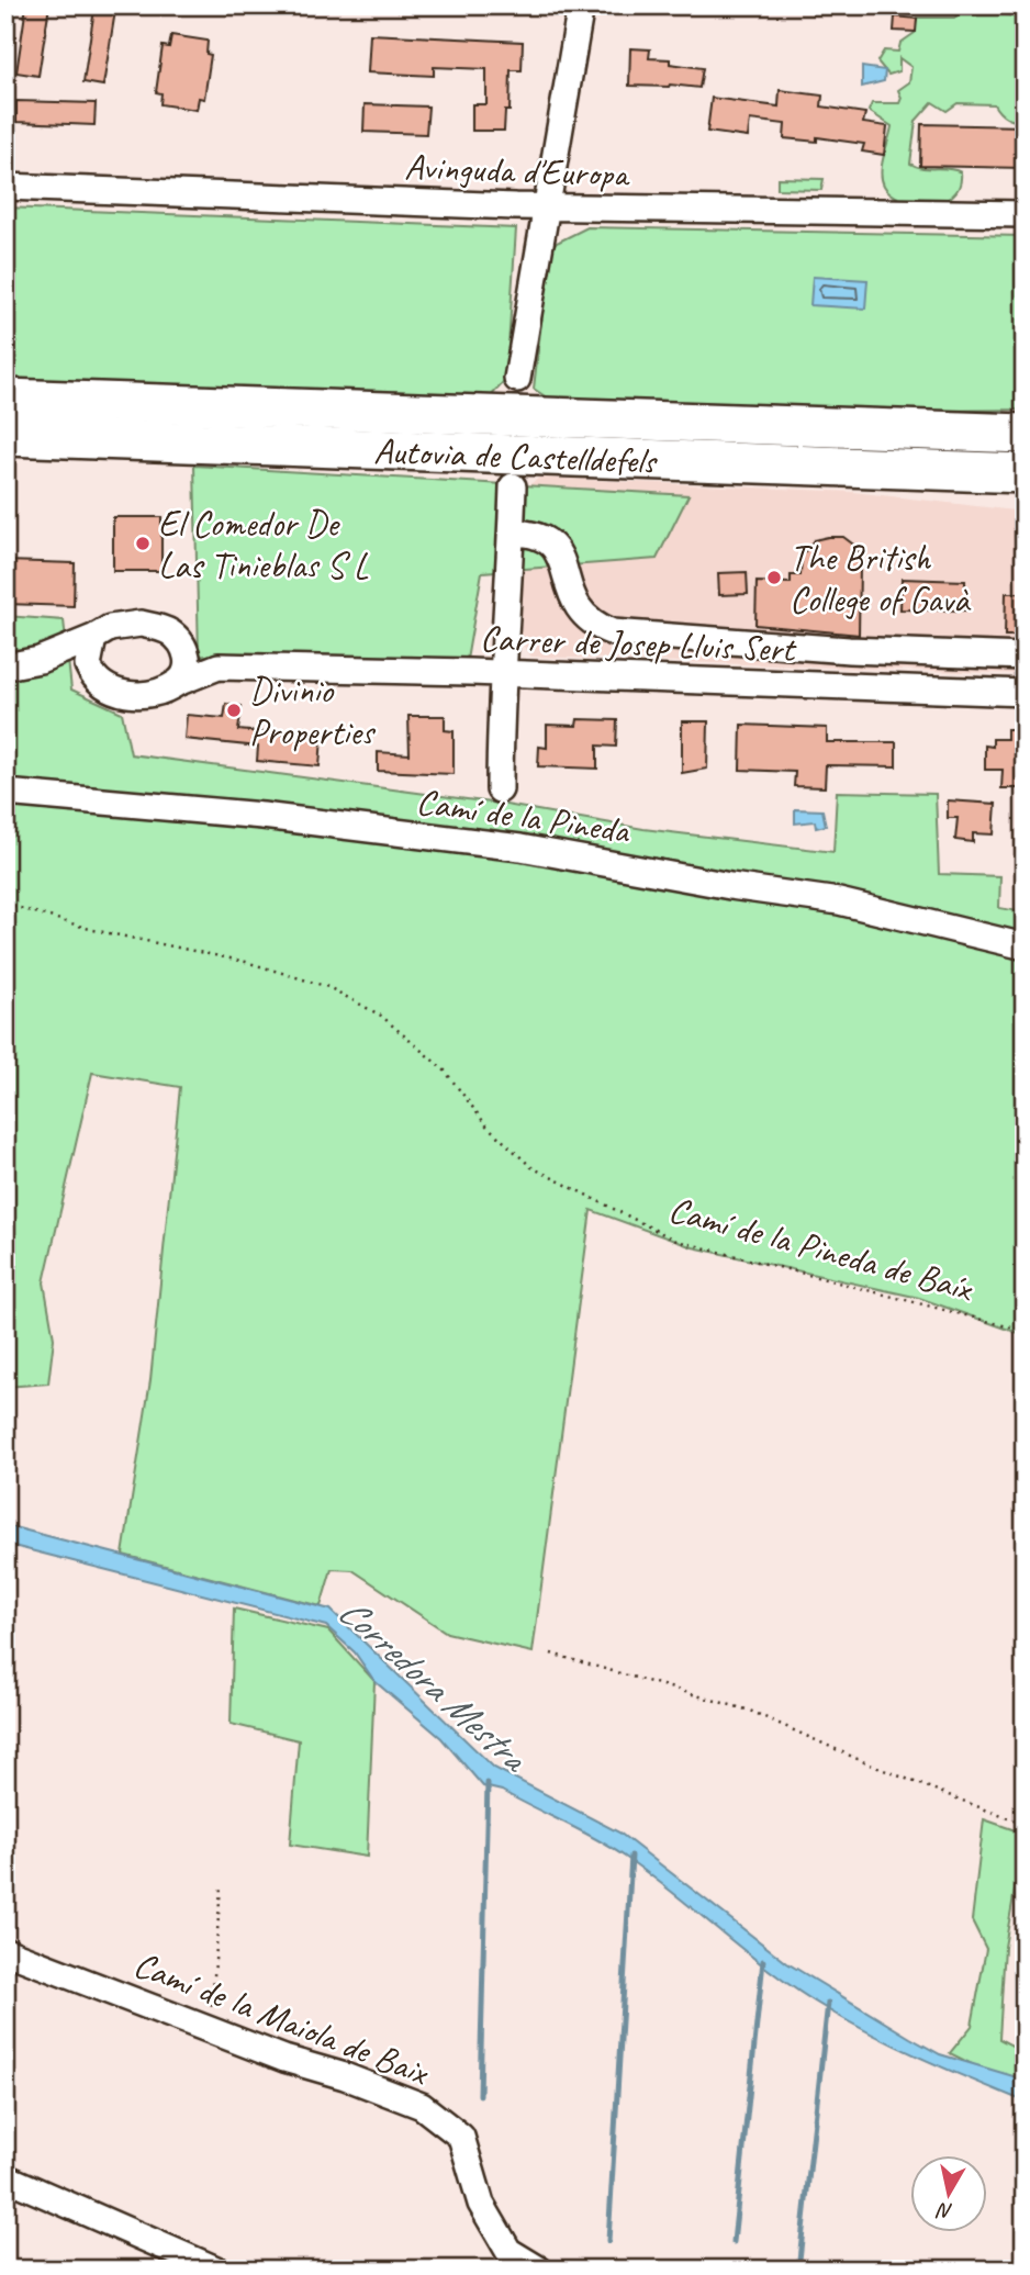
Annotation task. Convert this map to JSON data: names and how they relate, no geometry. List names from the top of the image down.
{
  "streets": {
    "highway": ["Autovia de Castelldefels"],
    "street": [
      "Avinguda d'Europa",
      "Carrer de Josep Lluis Sert",
      "Camí de la Pineda",
      "Camí de la Maiola de Baix"
    ],
    "path": ["Camí de la Pineda de Baíx"]
  },
  "water": ["Corredora Mestra"],
  "places": ["El Comedor De Las Tinieblas S L", "The British College of Gavà", "Divinio Properties"],
  "north": "bottom"
}
